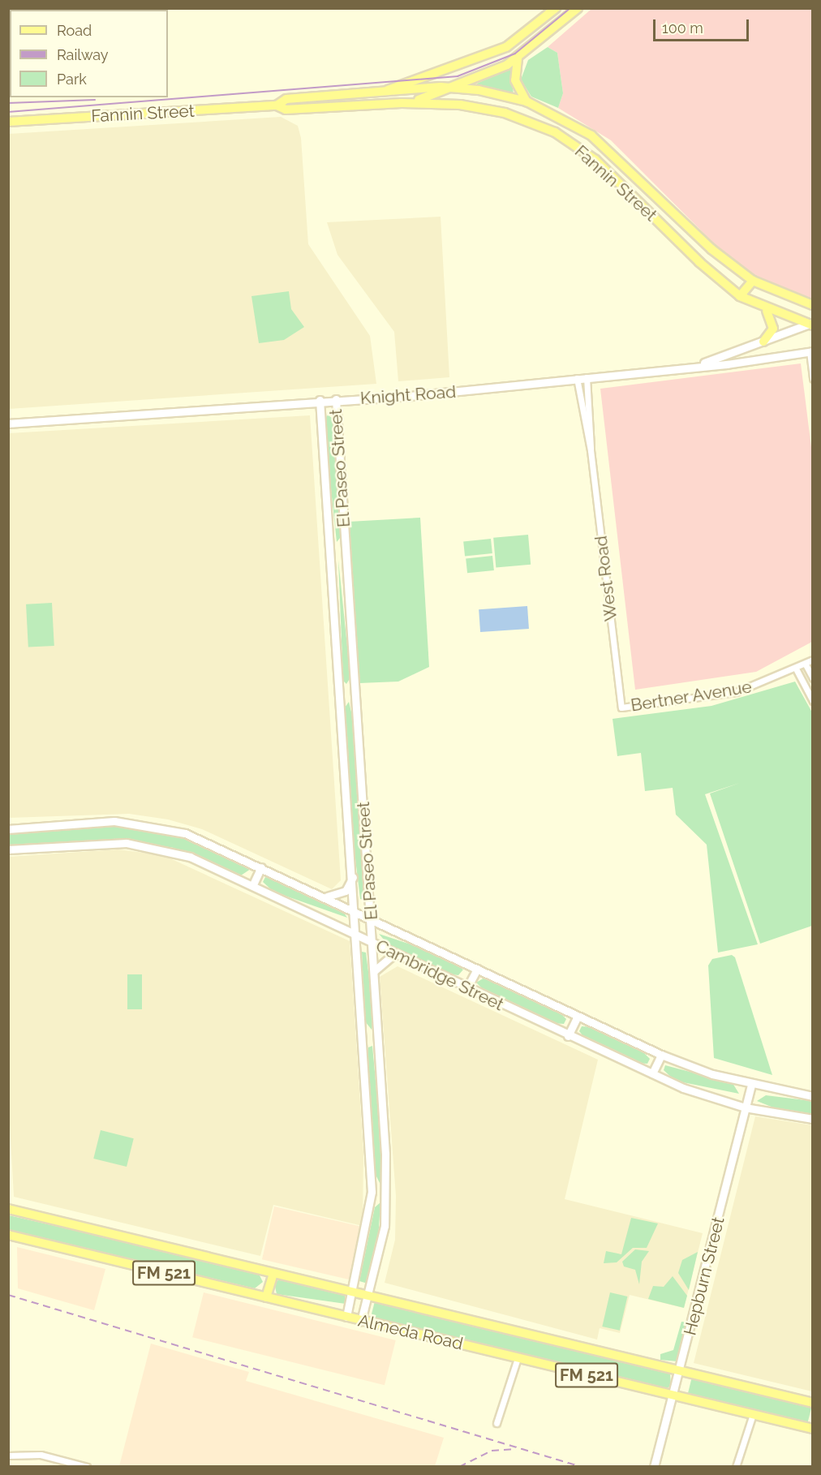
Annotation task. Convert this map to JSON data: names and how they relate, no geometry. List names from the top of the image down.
{
  "streets": {
    "main road": ["Fannin Street", "FM 521", "Almeda Road"],
    "street": [
      "Knight Road",
      "El Paseo Street",
      "West Road",
      "Bertner Avenue",
      "Cambridge Street",
      "Hepburn Street"
    ]
  },
  "crossings": [
    ["Fannin Street", "Knight Road"],
    ["Knight Road", "El Paseo Street"],
    ["Knight Road", "West Road"],
    ["El Paseo Street", "Cambridge Street"],
    ["El Paseo Street", "Almeda Road"],
    ["West Road", "Bertner Avenue"],
    ["Cambridge Street", "Hepburn Street"],
    ["Hepburn Street", "Almeda Road"]
  ],
  "legend": ["Road", "Railway", "Park"],
  "scale_bar": "100 m"
}
